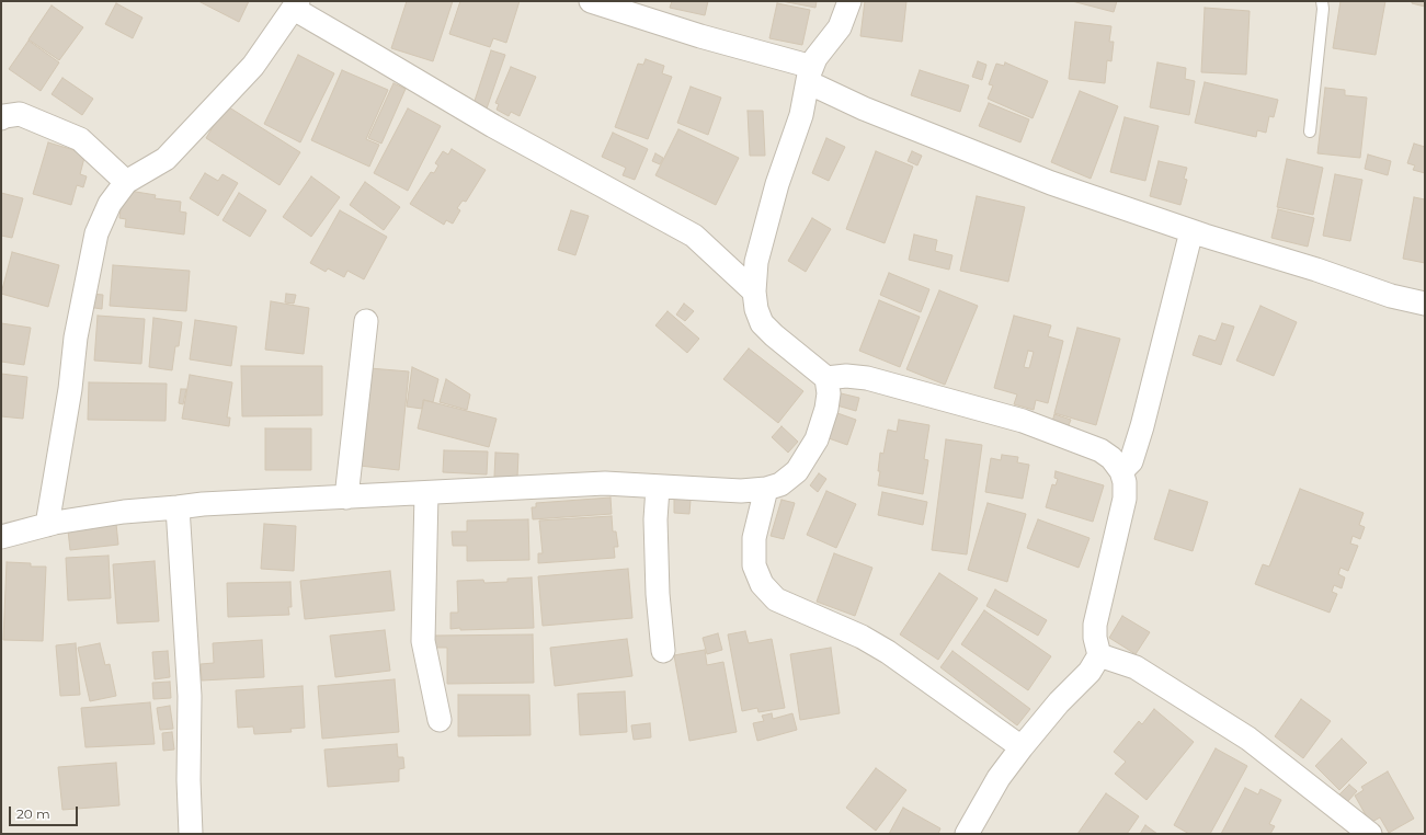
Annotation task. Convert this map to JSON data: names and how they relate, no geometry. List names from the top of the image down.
{
  "scale_bar": "20 m"
}
